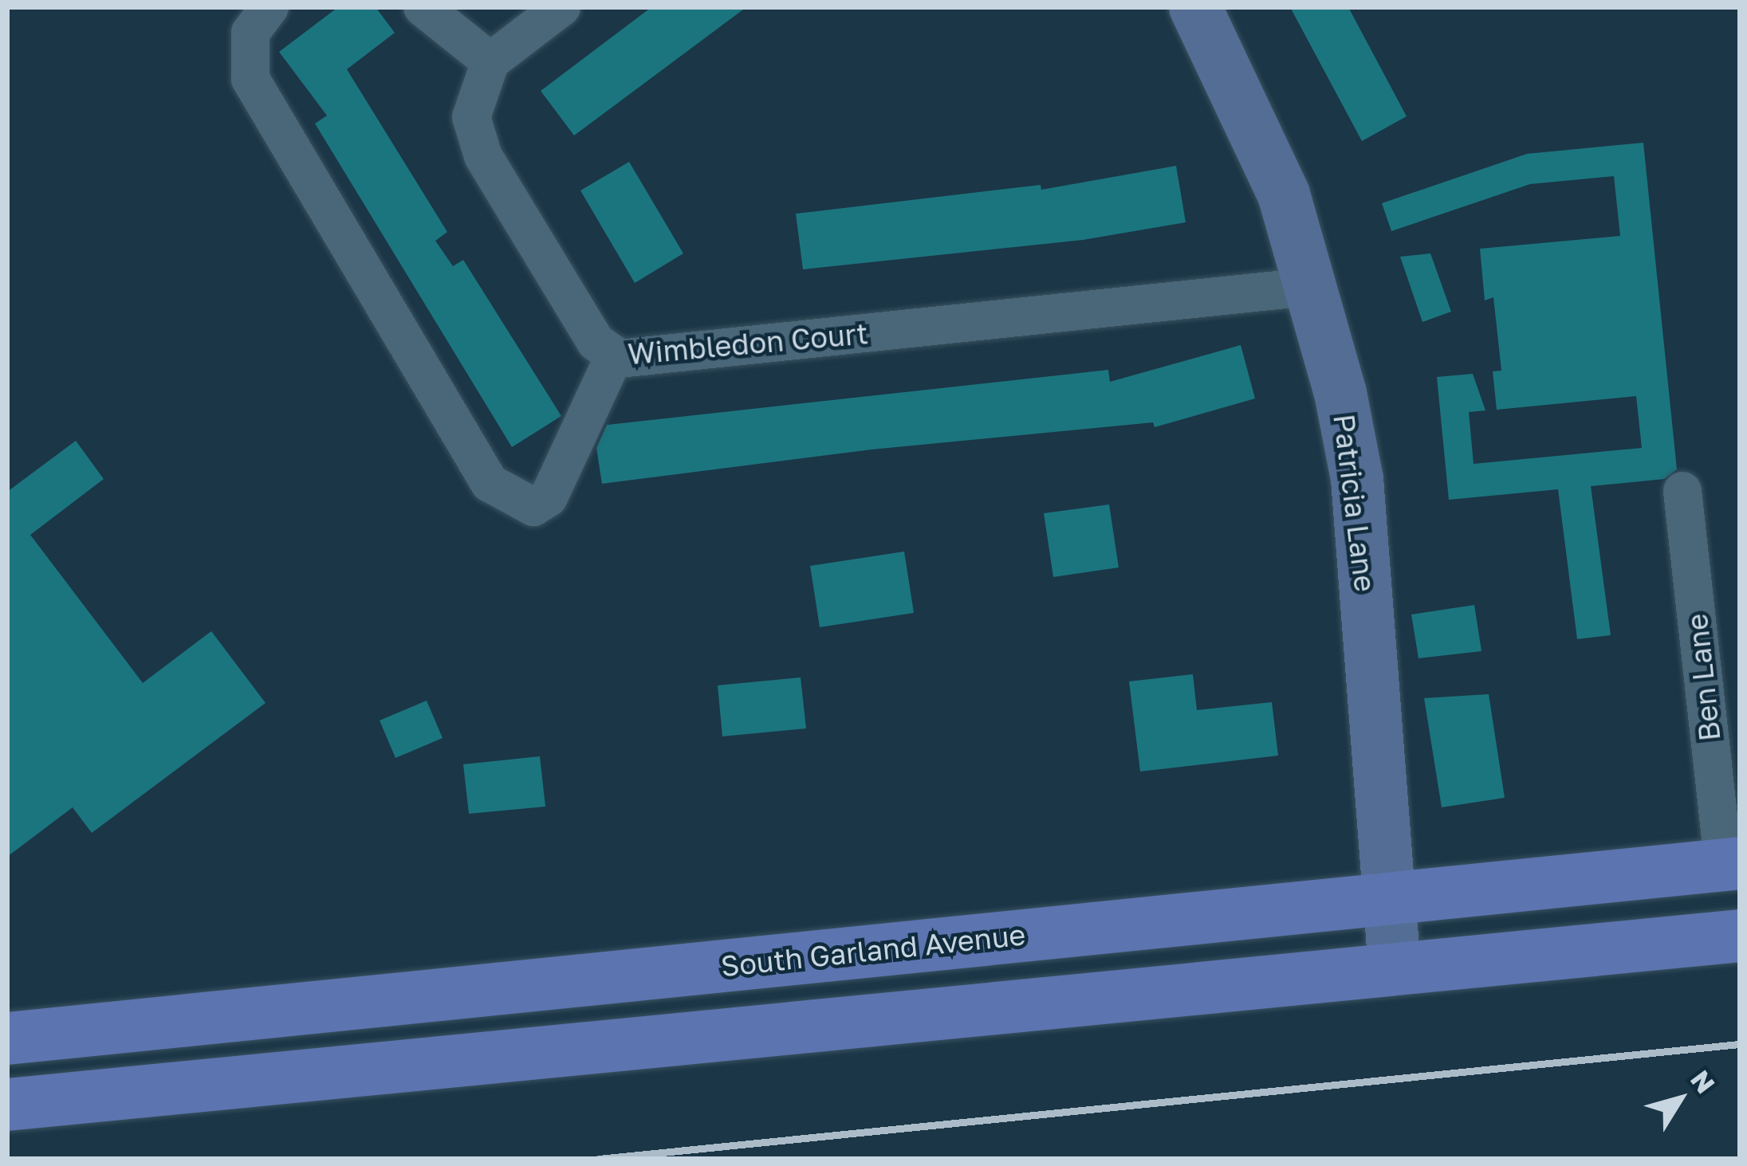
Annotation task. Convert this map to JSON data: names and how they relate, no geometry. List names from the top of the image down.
{
  "streets": {
    "main road": ["South Garland Avenue"],
    "street": ["Wimbledon Court", "Patricia Lane", "Ben Lane"]
  },
  "crossings": [
    ["Wimbledon Court", "Patricia Lane"],
    ["Patricia Lane", "South Garland Avenue"],
    ["Ben Lane", "South Garland Avenue"]
  ],
  "north": "top right"
}
